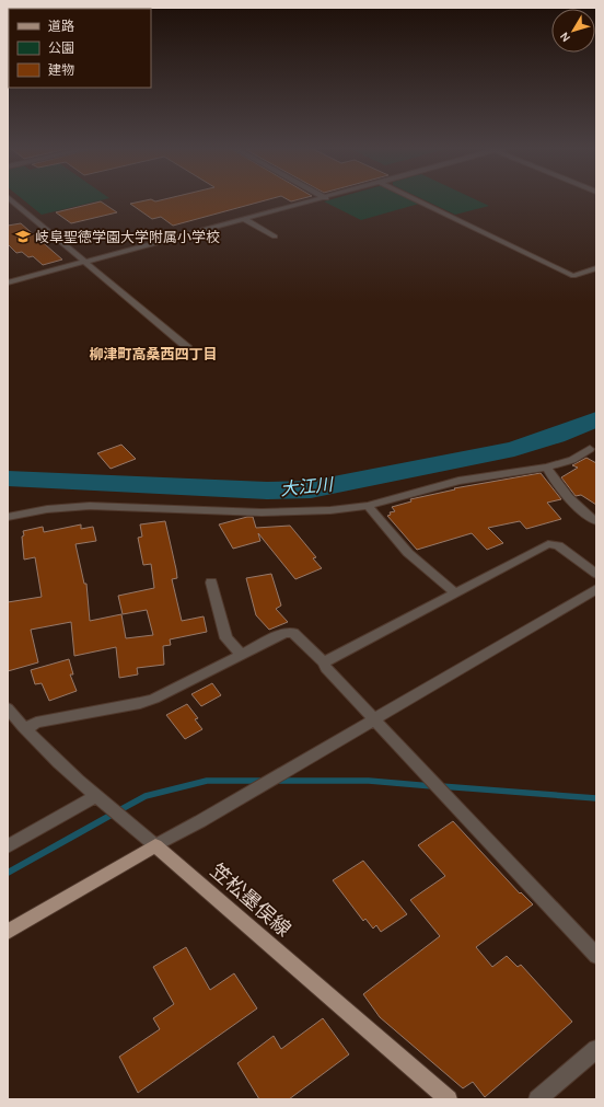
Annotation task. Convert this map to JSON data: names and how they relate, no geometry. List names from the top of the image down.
{
  "streets": {
    "main road": ["笠松墨俣線"]
  },
  "districts": ["柳津町高桑西四丁目"],
  "water": ["大江川"],
  "places": {
    "school or university": ["岐阜聖徳学園大学附属小学校"]
  },
  "legend": ["道路", "公園", "建物"],
  "north": "bottom left"
}
